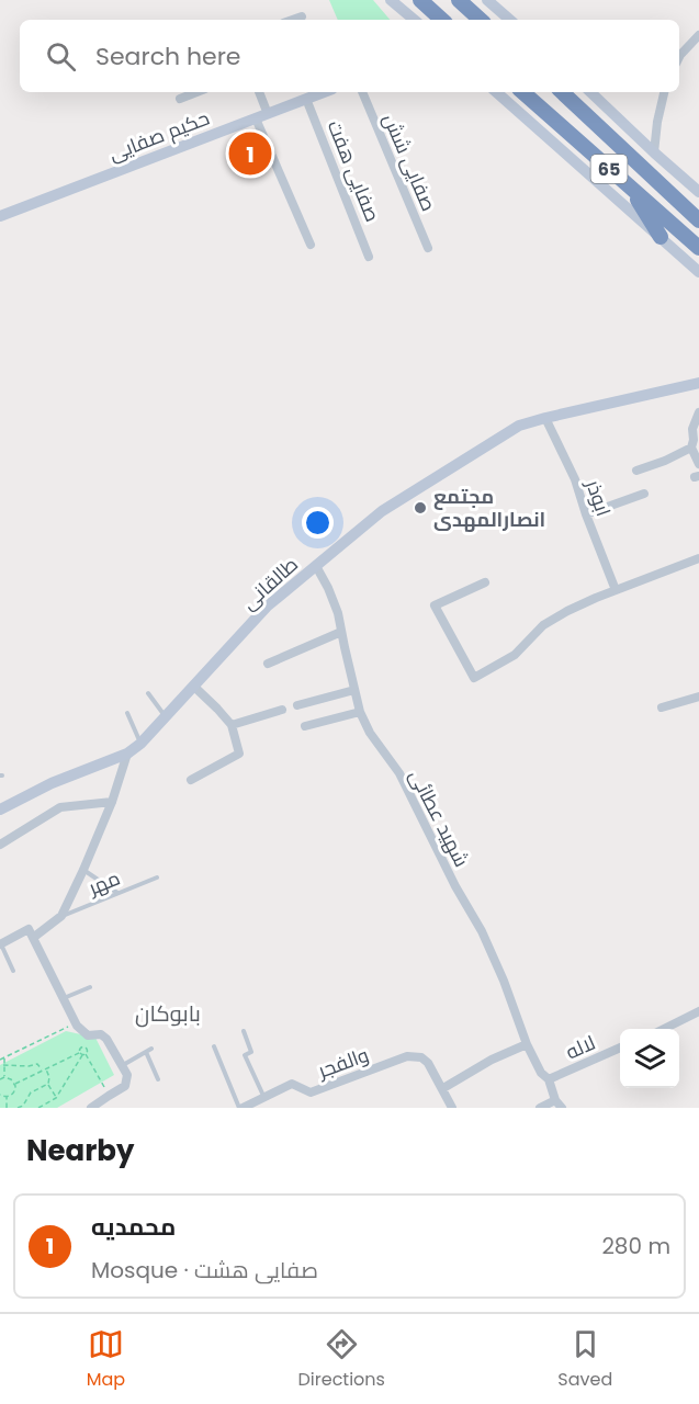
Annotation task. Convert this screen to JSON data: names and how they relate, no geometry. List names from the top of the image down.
{
  "streets": {
    "highway": ["65"],
    "street": [
      "حکیم صفایی",
      "صفایی شش",
      "صفایی هفت",
      "ابوذر",
      "طالقانی",
      "شهید عطائی",
      "لاله",
      "والفجر"
    ],
    "lane": ["مهر"]
  },
  "crossings": [
    ["حکیم صفایی", "صفایی هفت"],
    ["ابوذر", "طالقانی"],
    ["طالقانی", "شهید عطائی"],
    ["شهید عطائی", "لاله"]
  ],
  "districts": ["بابوکان"],
  "places": ["مجتمع انصارالمهدی"],
  "page": {
    "search": "Search here",
    "pins": "1",
    "heading": "Nearby",
    "list": [
      {
        "mark": "1",
        "name": "محمدیه",
        "note": "Mosque · صفایی هشت",
        "value": "280 m"
      }
    ],
    "nav": ["Map", "Directions", "Saved"]
  }
}
